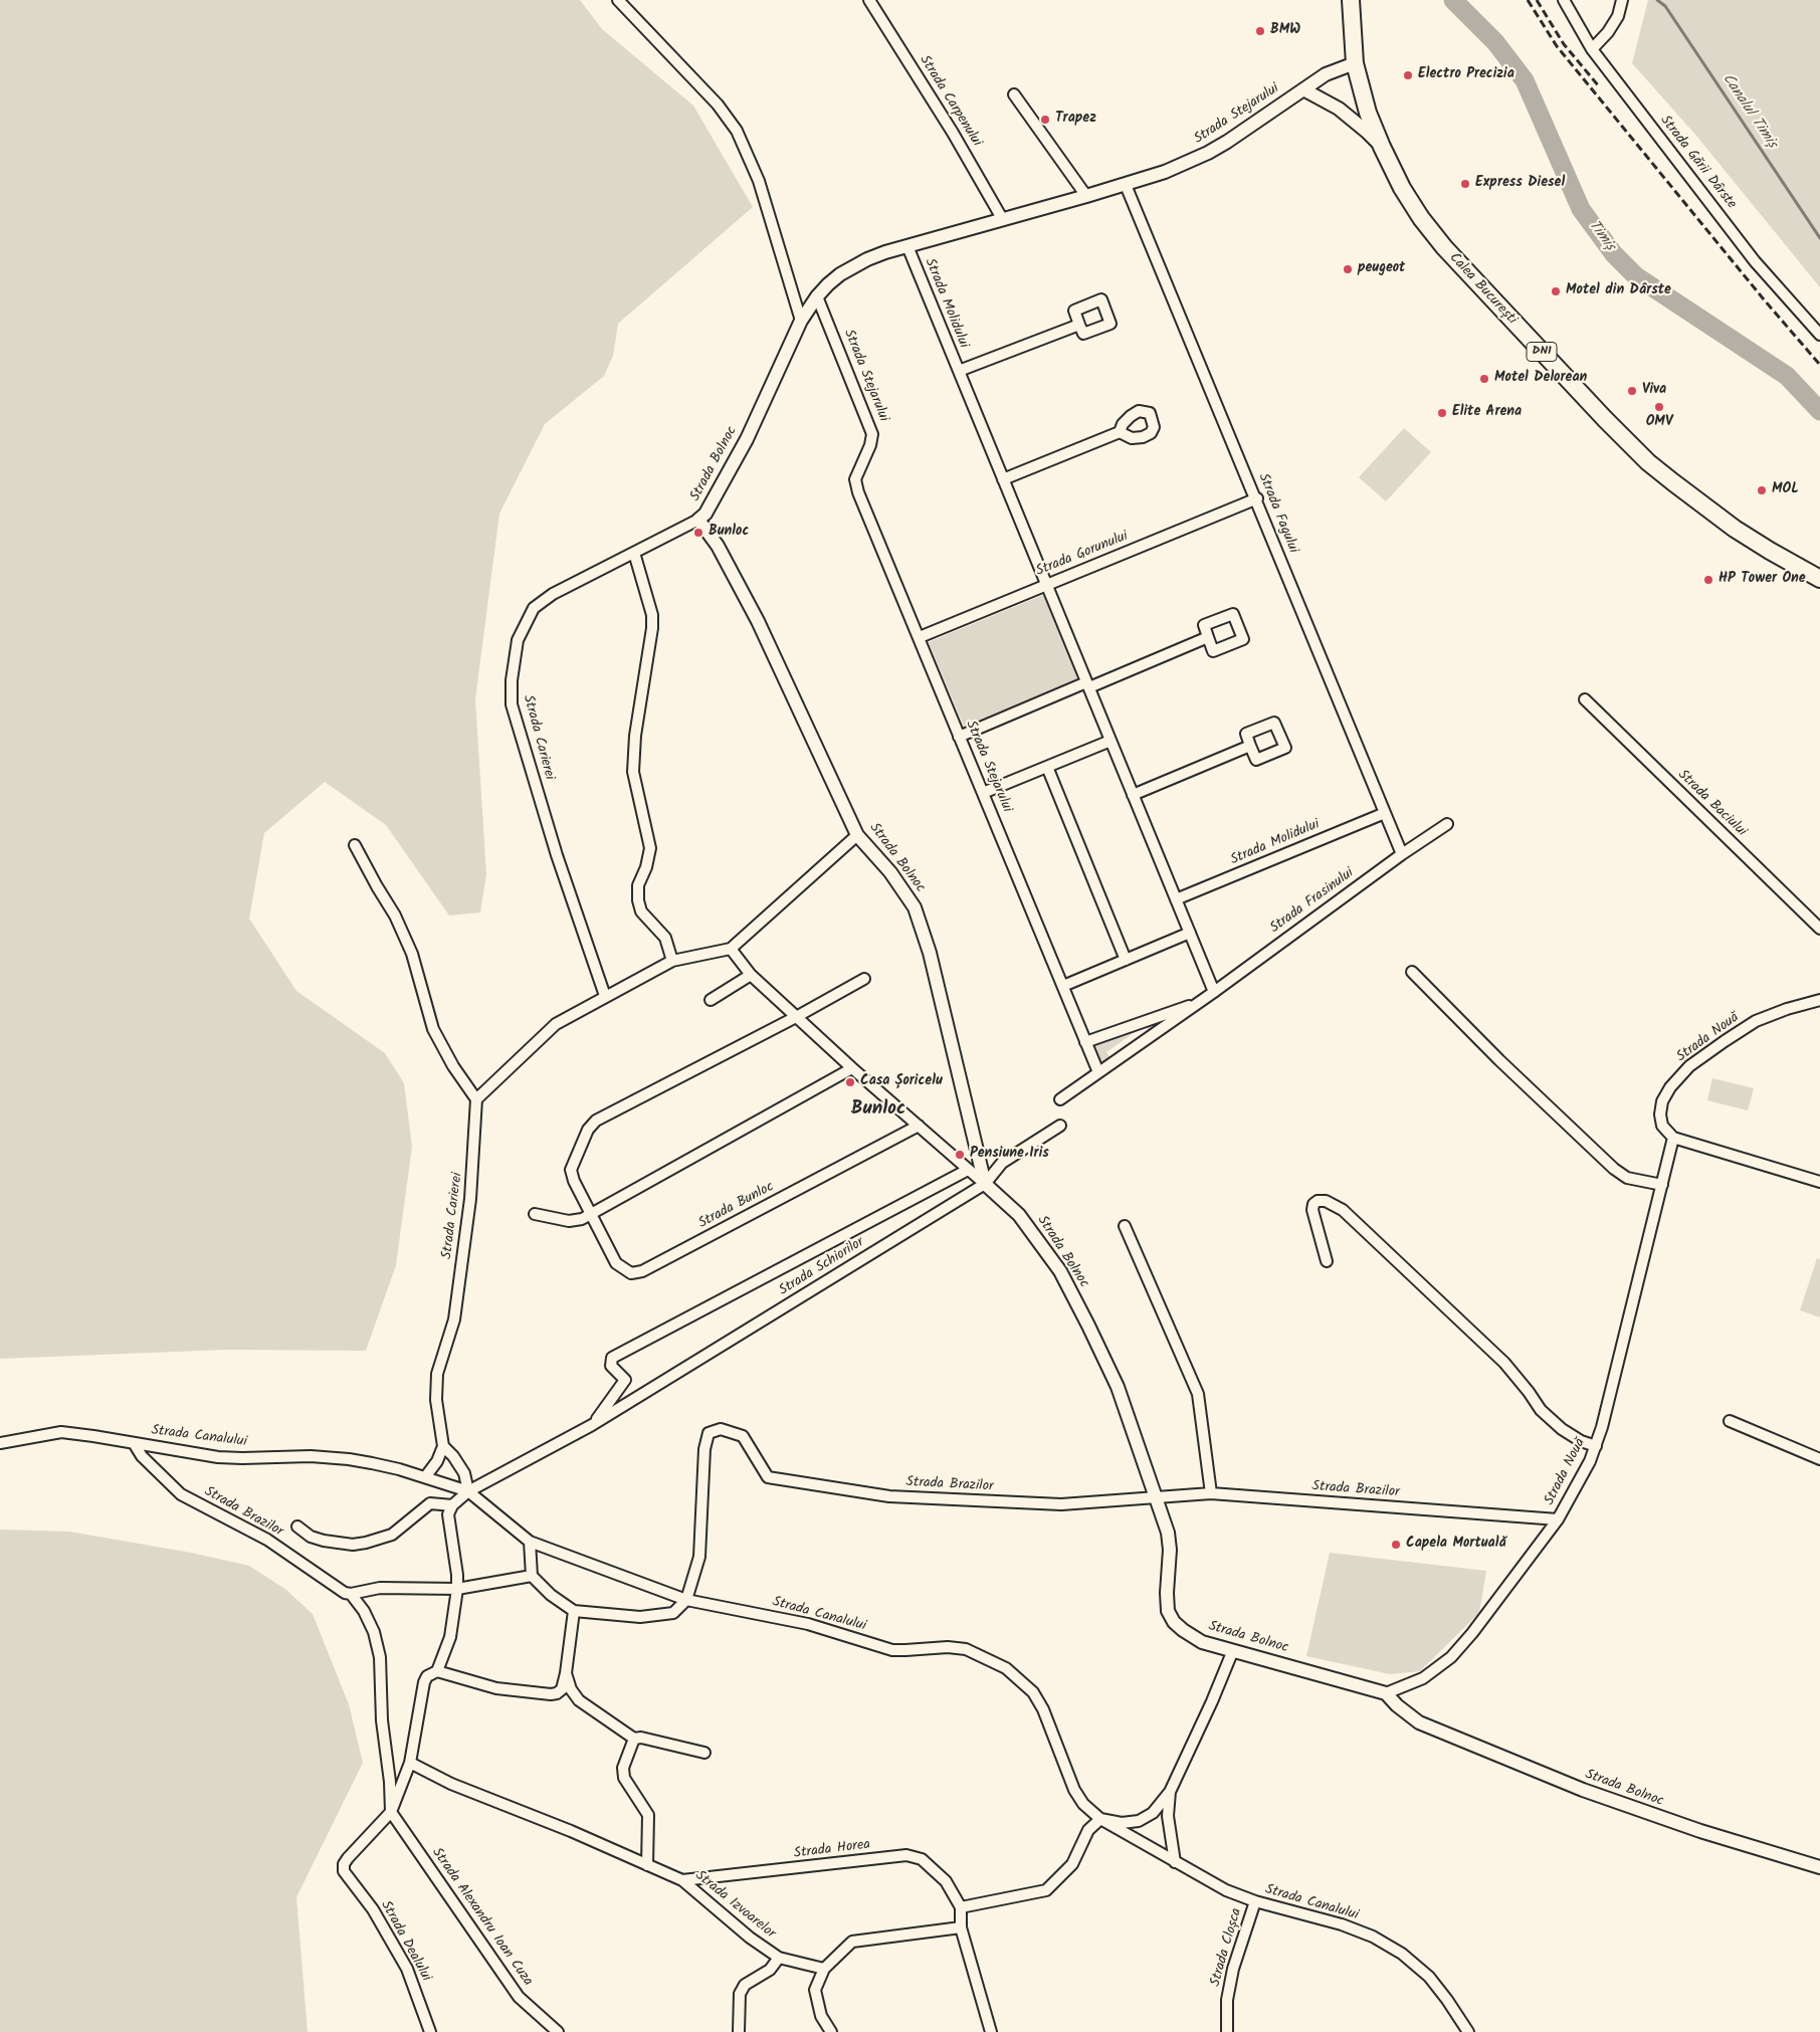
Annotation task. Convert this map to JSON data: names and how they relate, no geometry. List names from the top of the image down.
{
  "streets": {
    "highway": ["Calea București", "DN1"],
    "street": [
      "Strada Carpenului",
      "Strada Stejarului",
      "Strada Gării Dârste",
      "Strada Molidului",
      "Strada Bolnoc",
      "Strada Fagului",
      "Strada Gorunului",
      "Strada Carierei",
      "Strada Baciului",
      "Strada Frasinului",
      "Strada Nouă",
      "Strada Bunloc",
      "Strada Schiorilor",
      "Strada Canalului",
      "Strada Brazilor",
      "Strada Horea",
      "Strada Izvoarelor",
      "Strada Alexandru Ioan Cuza",
      "Strada Dealului",
      "Strada Cloșca"
    ]
  },
  "crossings": [
    ["Strada Carpenului", "Strada Stejarului"],
    ["Strada Stejarului", "Calea București"],
    ["Strada Stejarului", "Strada Molidului"],
    ["Strada Stejarului", "Strada Bolnoc"],
    ["Strada Stejarului", "Strada Fagului"],
    ["Strada Stejarului", "Strada Gorunului"],
    ["Strada Stejarului", "Strada Frasinului"],
    ["Strada Molidului", "Strada Fagului"],
    ["Strada Molidului", "Strada Gorunului"],
    ["Strada Molidului", "Strada Frasinului"],
    ["Strada Bolnoc", "Strada Carierei"],
    ["Strada Bolnoc", "Strada Nouă"],
    ["Strada Bolnoc", "Strada Schiorilor"],
    ["Strada Bolnoc", "Strada Brazilor"],
    ["Strada Fagului", "Strada Gorunului"],
    ["Strada Fagului", "Strada Frasinului"],
    ["Strada Nouă", "Strada Brazilor"],
    ["Strada Schiorilor", "Strada Canalului"],
    ["Strada Canalului", "Strada Brazilor"],
    ["Strada Canalului", "Strada Cloșca"],
    ["Strada Brazilor", "Strada Alexandru Ioan Cuza"],
    ["Strada Brazilor", "Strada Dealului"],
    ["Strada Horea", "Strada Izvoarelor"],
    ["Strada Alexandru Ioan Cuza", "Strada Dealului"]
  ],
  "districts": ["Bunloc"],
  "water": ["Canalul Timiș", "Timiș"],
  "places": [
    "BMW",
    "Electro Precizia",
    "Trapez",
    "Express Diesel",
    "peugeot",
    "Motel din Dârste",
    "Motel Delorean",
    "Viva",
    "OMV",
    "Elite Arena",
    "MOL",
    "Bunloc",
    "HP Tower One",
    "Casa Șoricelu",
    "Pensiune Iris",
    "Capela Mortuală"
  ]
}
